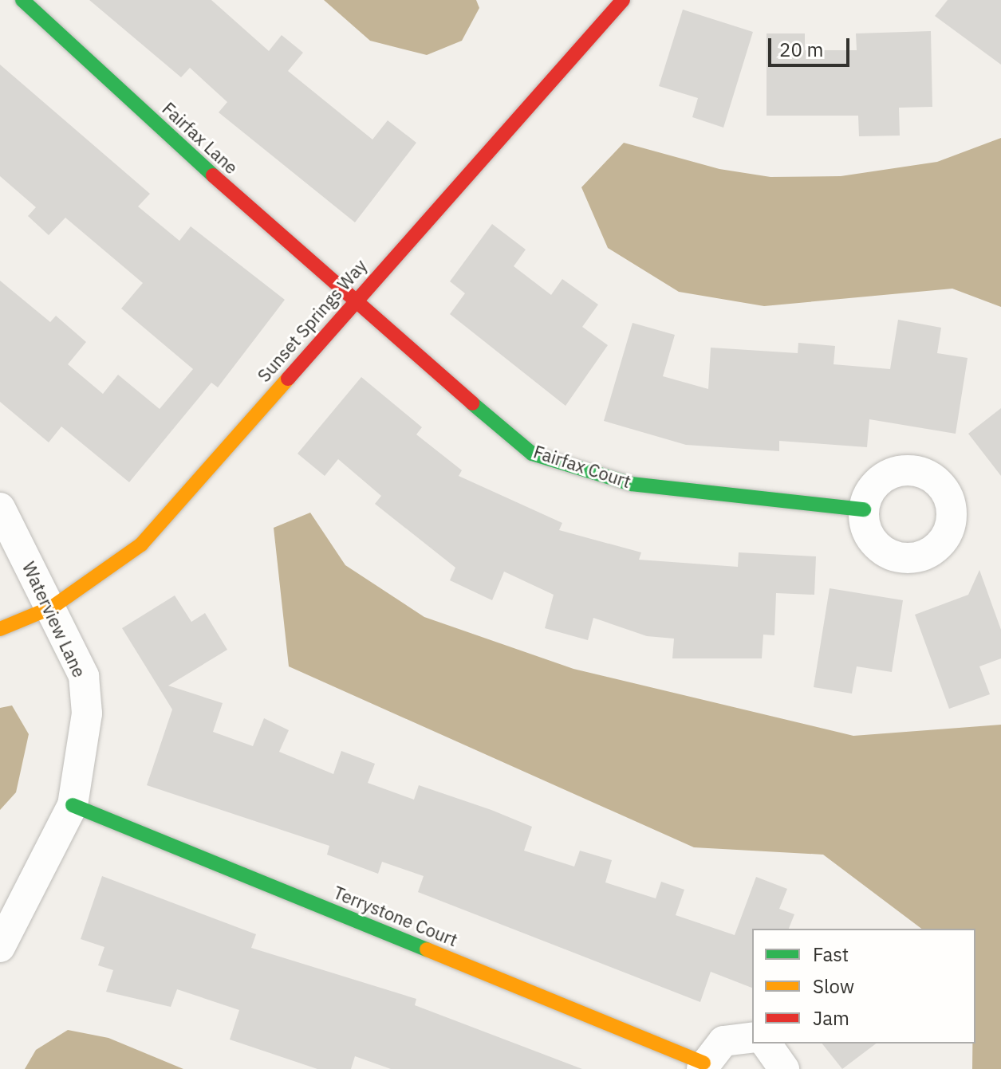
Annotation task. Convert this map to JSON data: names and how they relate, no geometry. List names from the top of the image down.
{
  "streets": {
    "street": [
      "Fairfax Lane",
      "Sunset Springs Way",
      "Fairfax Court",
      "Waterview Lane",
      "Terrystone Court"
    ]
  },
  "crossings": [
    ["Fairfax Lane", "Sunset Springs Way"],
    ["Fairfax Lane", "Fairfax Court"],
    ["Sunset Springs Way", "Fairfax Court"],
    ["Sunset Springs Way", "Waterview Lane"],
    ["Waterview Lane", "Terrystone Court"]
  ],
  "legend": ["Fast", "Slow", "Jam"],
  "scale_bar": "20 m"
}
